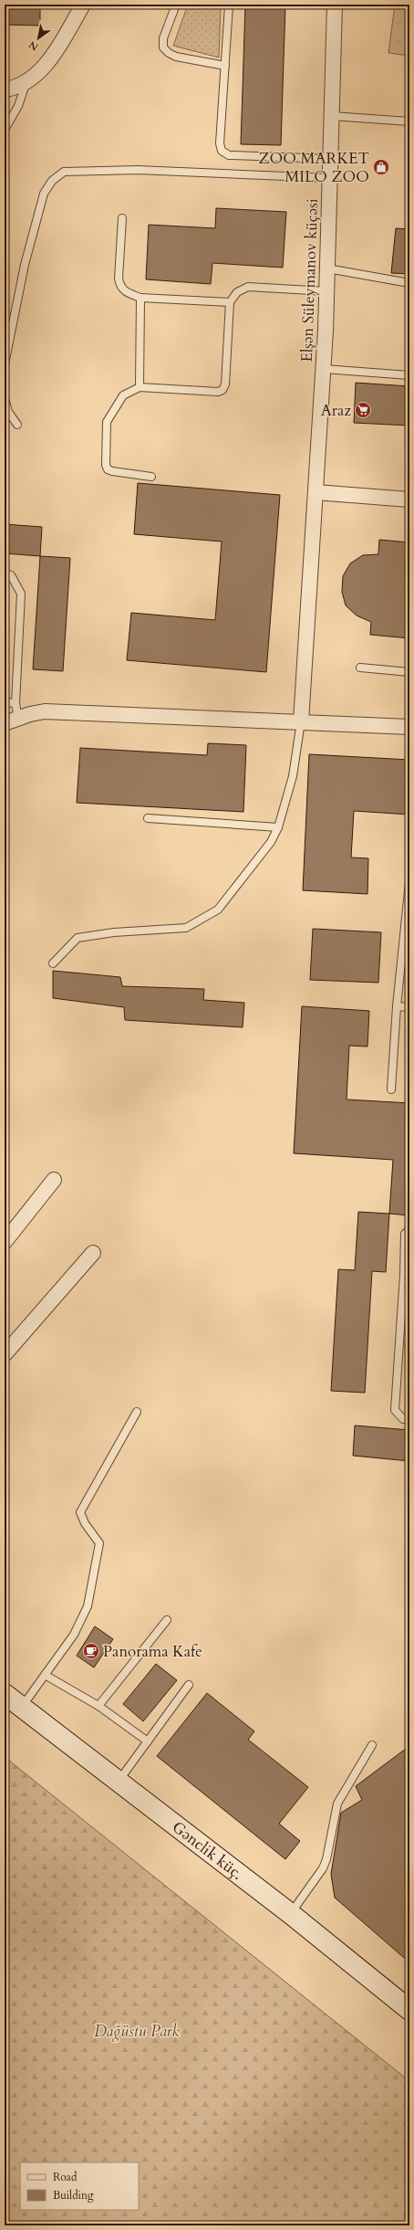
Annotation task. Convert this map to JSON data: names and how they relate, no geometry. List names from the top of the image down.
{
  "streets": {
    "main road": ["Gənclik küç."],
    "street": ["Elşən Süleymanov küçəsi"]
  },
  "parks": ["Dağüstu Park"],
  "places": {
    "shop": ["ZOO MARKET MILO ZOO"],
    "supermarket": ["Araz"],
    "cafe": ["Panorama Kafe"]
  },
  "legend": ["Road", "Building"],
  "north": "bottom left"
}
